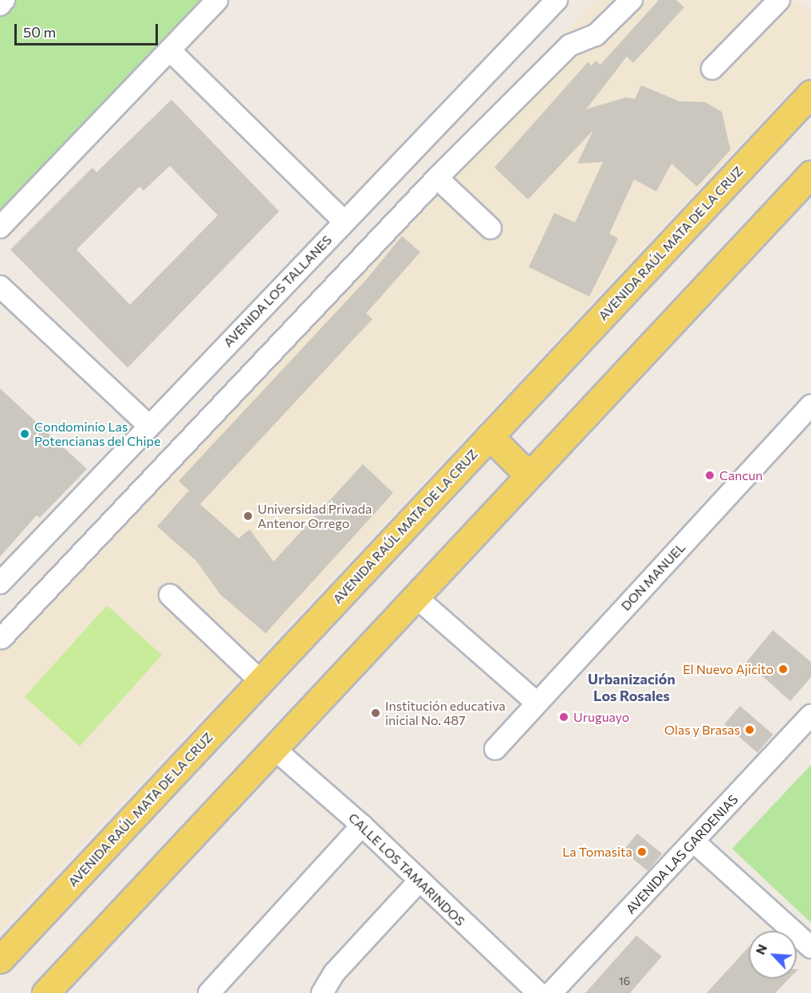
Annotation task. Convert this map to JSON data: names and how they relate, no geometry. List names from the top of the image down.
{
  "streets": {
    "main road": ["AVENIDA RAÚL MATA DE LA CRUZ"],
    "street": [
      "AVENIDA LOS TALLANES",
      "DON MANUEL",
      "AVENIDA LAS GARDENIAS",
      "CALLE LOS TAMARINDOS"
    ]
  },
  "districts": ["Urbanización Los Rosales"],
  "places": [
    "Condominio Las Potencianas del Chipe",
    "Cancun",
    "Universidad Privada Antenor Orrego",
    "El Nuevo Ajicito",
    "Institución educativa inicial No. 487",
    "Uruguayo",
    "Olas y Brasas",
    "La Tomasita"
  ],
  "house_numbers": ["16"],
  "scale_bar": "50 m",
  "north": "top left"
}
